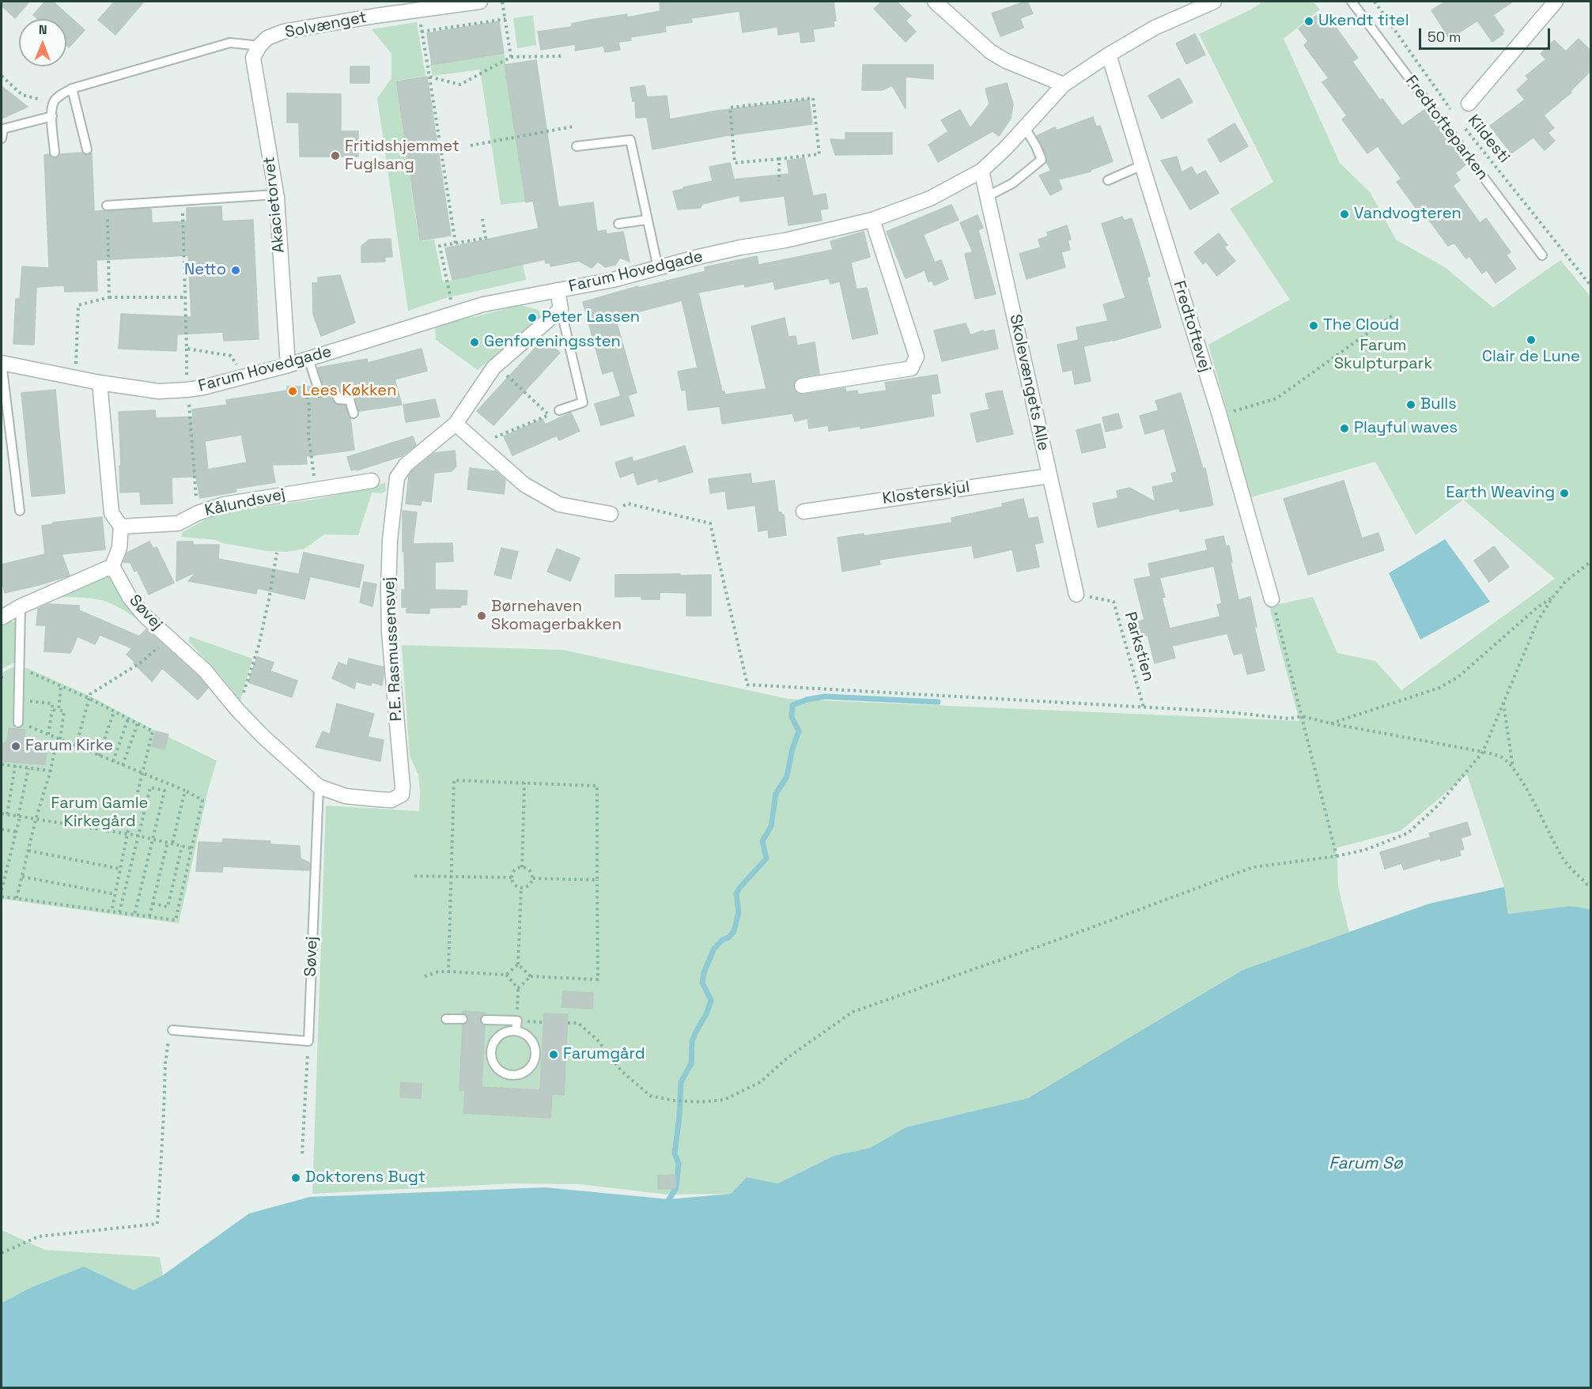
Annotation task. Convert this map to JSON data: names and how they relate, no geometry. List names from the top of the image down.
{
  "streets": {
    "street": [
      "Solvænget",
      "Akacietorvet",
      "Farum Hovedgade",
      "Fredtoftevej",
      "Skolevængets Alle",
      "Klosterskjul",
      "Kålundsvej",
      "Søvej",
      "P.E. Rasmussensvej"
    ],
    "lane": ["Fredtofteparken"],
    "path": ["Kildesti", "Parkstien"]
  },
  "crossings": [
    ["Solvænget", "Akacietorvet"],
    ["Akacietorvet", "Farum Hovedgade"],
    ["Farum Hovedgade", "Fredtoftevej"],
    ["Farum Hovedgade", "Skolevængets Alle"],
    ["Skolevængets Alle", "Klosterskjul"],
    ["Skolevængets Alle", "Parkstien"],
    ["Søvej", "P.E. Rasmussensvej"]
  ],
  "water": ["Farum Sø"],
  "parks": ["Farum Skulpturpark", "Farum Gamle Kirkegård"],
  "places": [
    "Ukendt titel",
    "Fritidshjemmet Fuglsang",
    "Vandvogteren",
    "Netto",
    "Peter Lassen",
    "The Cloud",
    "Clair de Lune",
    "Genforeningssten",
    "Lees Køkken",
    "Bulls",
    "Playful waves",
    "Earth Weaving",
    "Børnehaven Skomagerbakken",
    "Farum Kirke",
    "Farumgård",
    "Doktorens Bugt"
  ],
  "scale_bar": "50 m",
  "north": "top"
}
